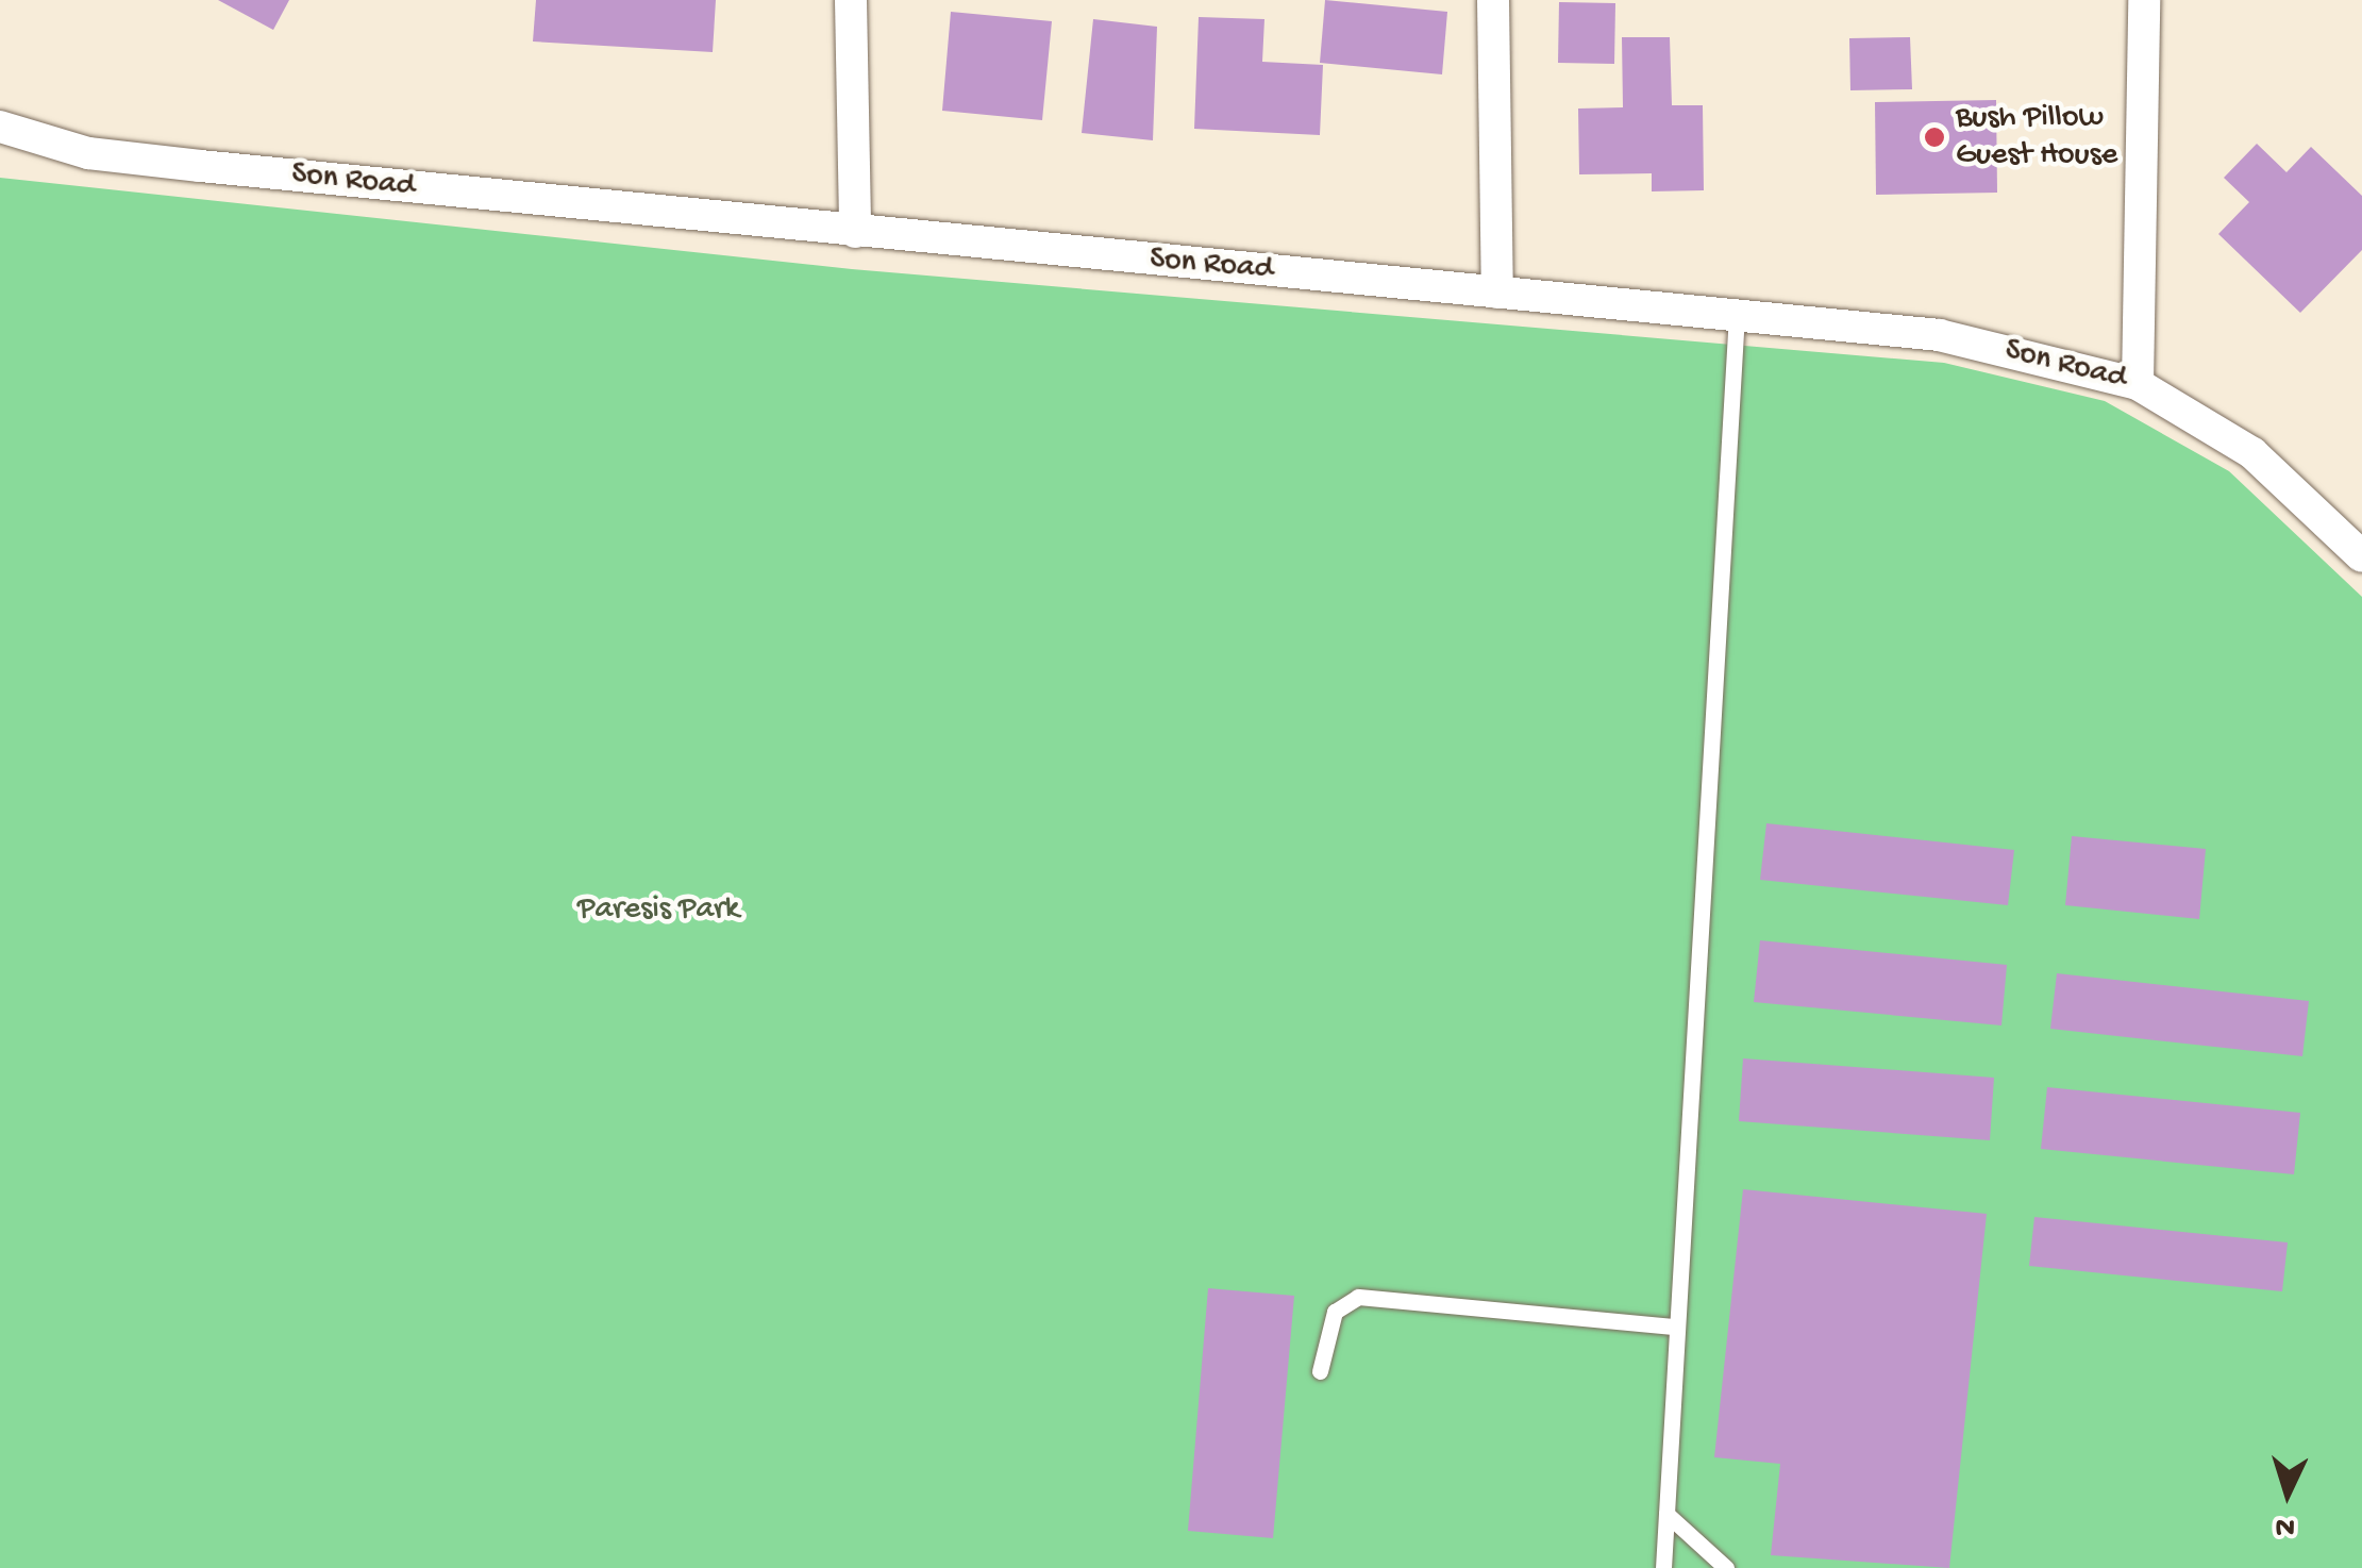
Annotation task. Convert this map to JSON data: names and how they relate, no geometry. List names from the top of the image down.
{
  "streets": {
    "street": ["Son Road"]
  },
  "parks": ["Paresis Park"],
  "places": ["Bush Pillow Guest House"],
  "north": "bottom"
}
